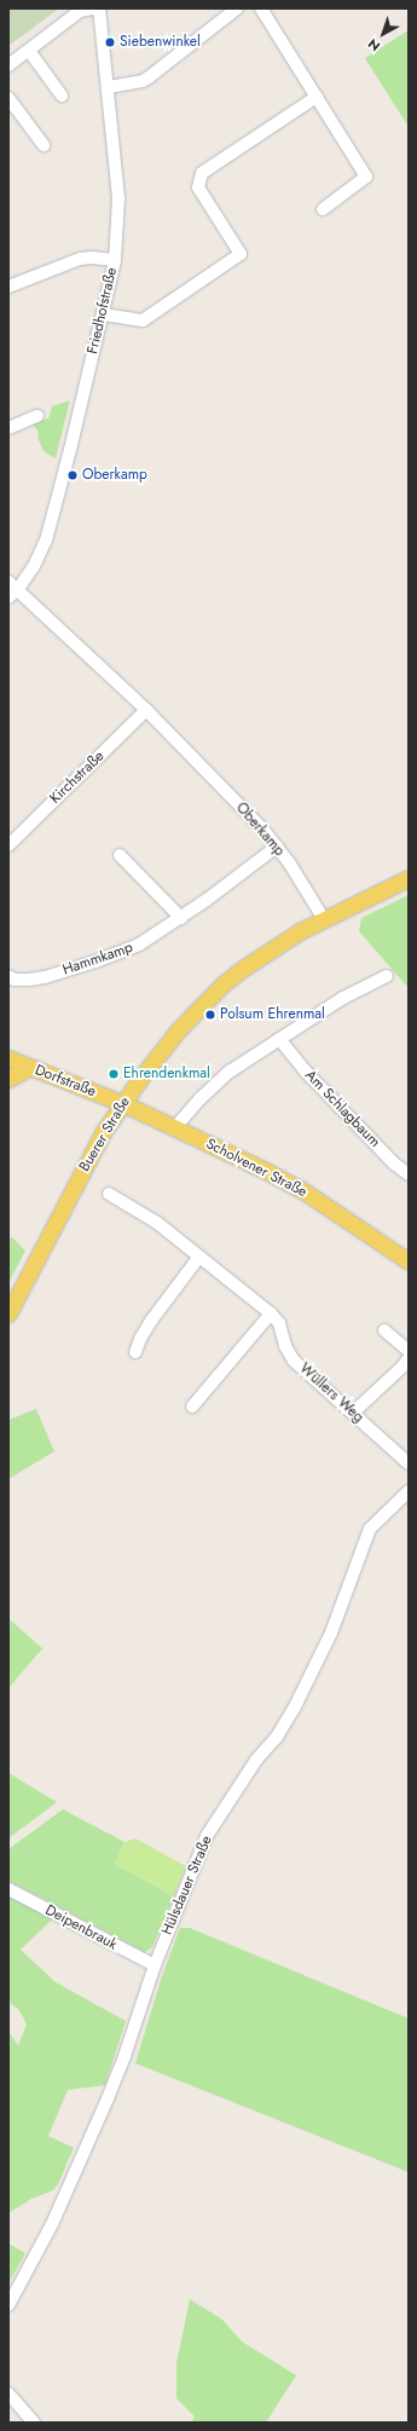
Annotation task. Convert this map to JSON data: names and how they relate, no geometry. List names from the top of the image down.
{
  "streets": {
    "main road": ["Dorfstraße", "Buerer Straße", "Scholvener Straße"],
    "street": [
      "Friedhofstraße",
      "Kirchstraße",
      "Oberkamp",
      "Hammkamp",
      "Am Schlagbaum",
      "Wüllers Weg",
      "Hülsdauer Straße",
      "Deipenbrauk"
    ]
  },
  "crossings": [
    ["Friedhofstraße", "Oberkamp"],
    ["Kirchstraße", "Oberkamp"],
    ["Oberkamp", "Hammkamp"],
    ["Oberkamp", "Buerer Straße"],
    ["Dorfstraße", "Buerer Straße"],
    ["Dorfstraße", "Scholvener Straße"],
    ["Buerer Straße", "Scholvener Straße"],
    ["Hülsdauer Straße", "Deipenbrauk"]
  ],
  "places": [
    "Siebenwinkel",
    "Oberkamp",
    "Polsum Ehrenmal",
    "Ehrendenkmal"
  ],
  "north": "bottom left"
}
